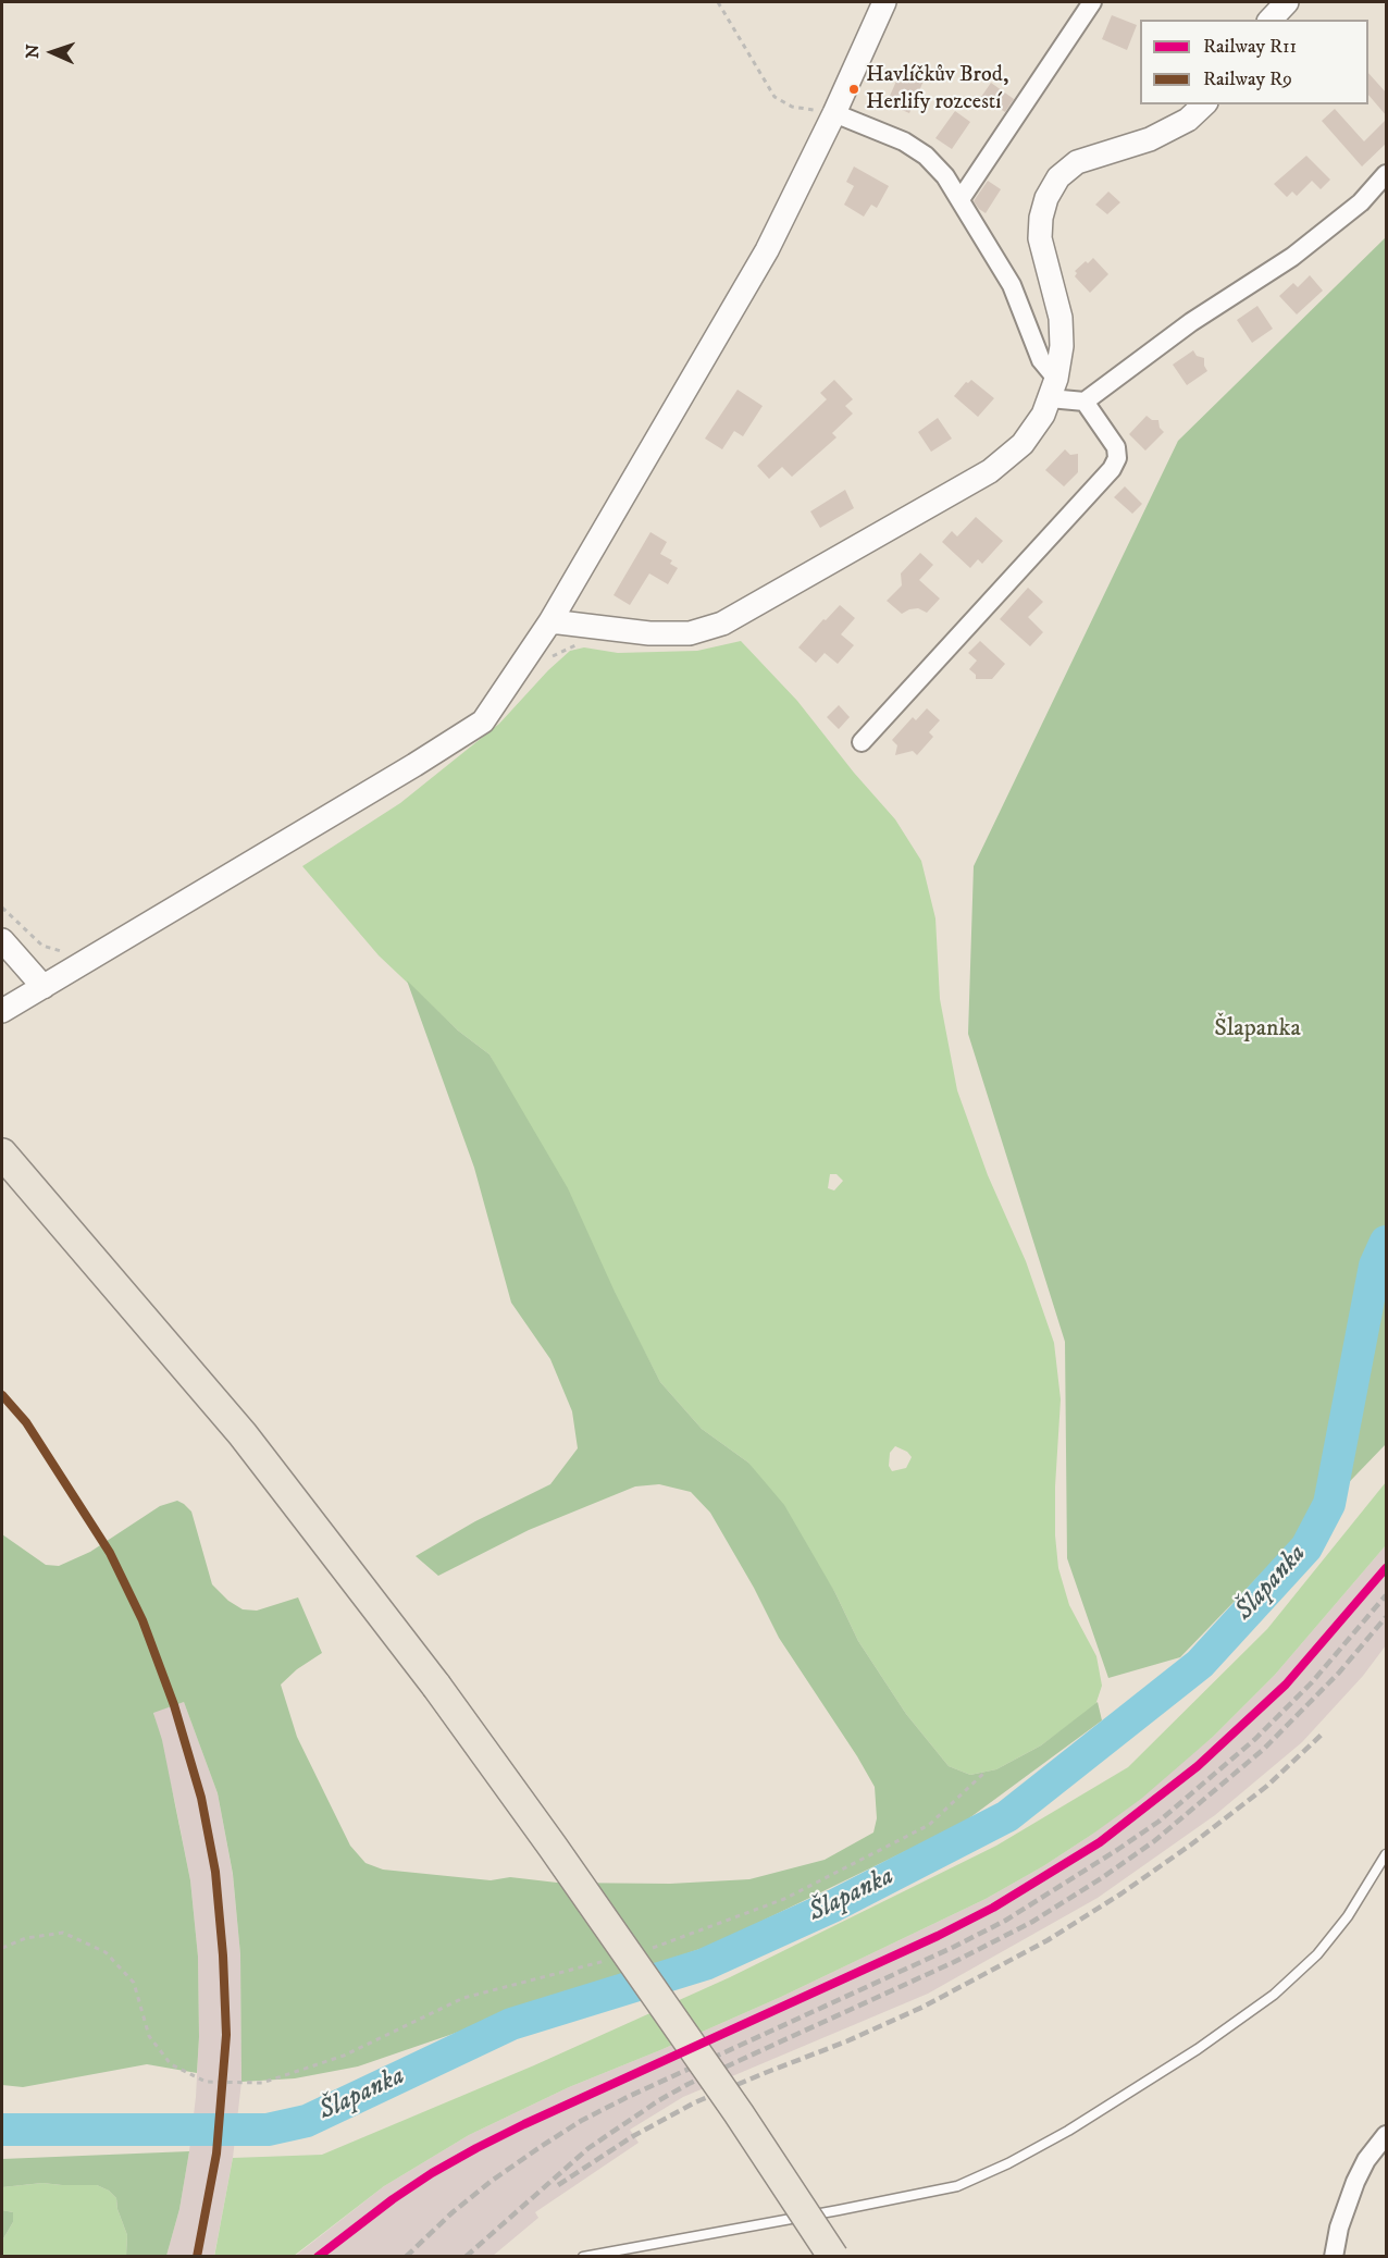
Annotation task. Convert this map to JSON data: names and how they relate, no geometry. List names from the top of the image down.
{
  "water": ["Šlapanka"],
  "parks": ["Šlapanka"],
  "places": ["Havlíčkův Brod, Herlify rozcestí"],
  "lines": ["rail line R9", "rail line R11"],
  "legend": ["Railway R11", "Railway R9"],
  "north": "left"
}
